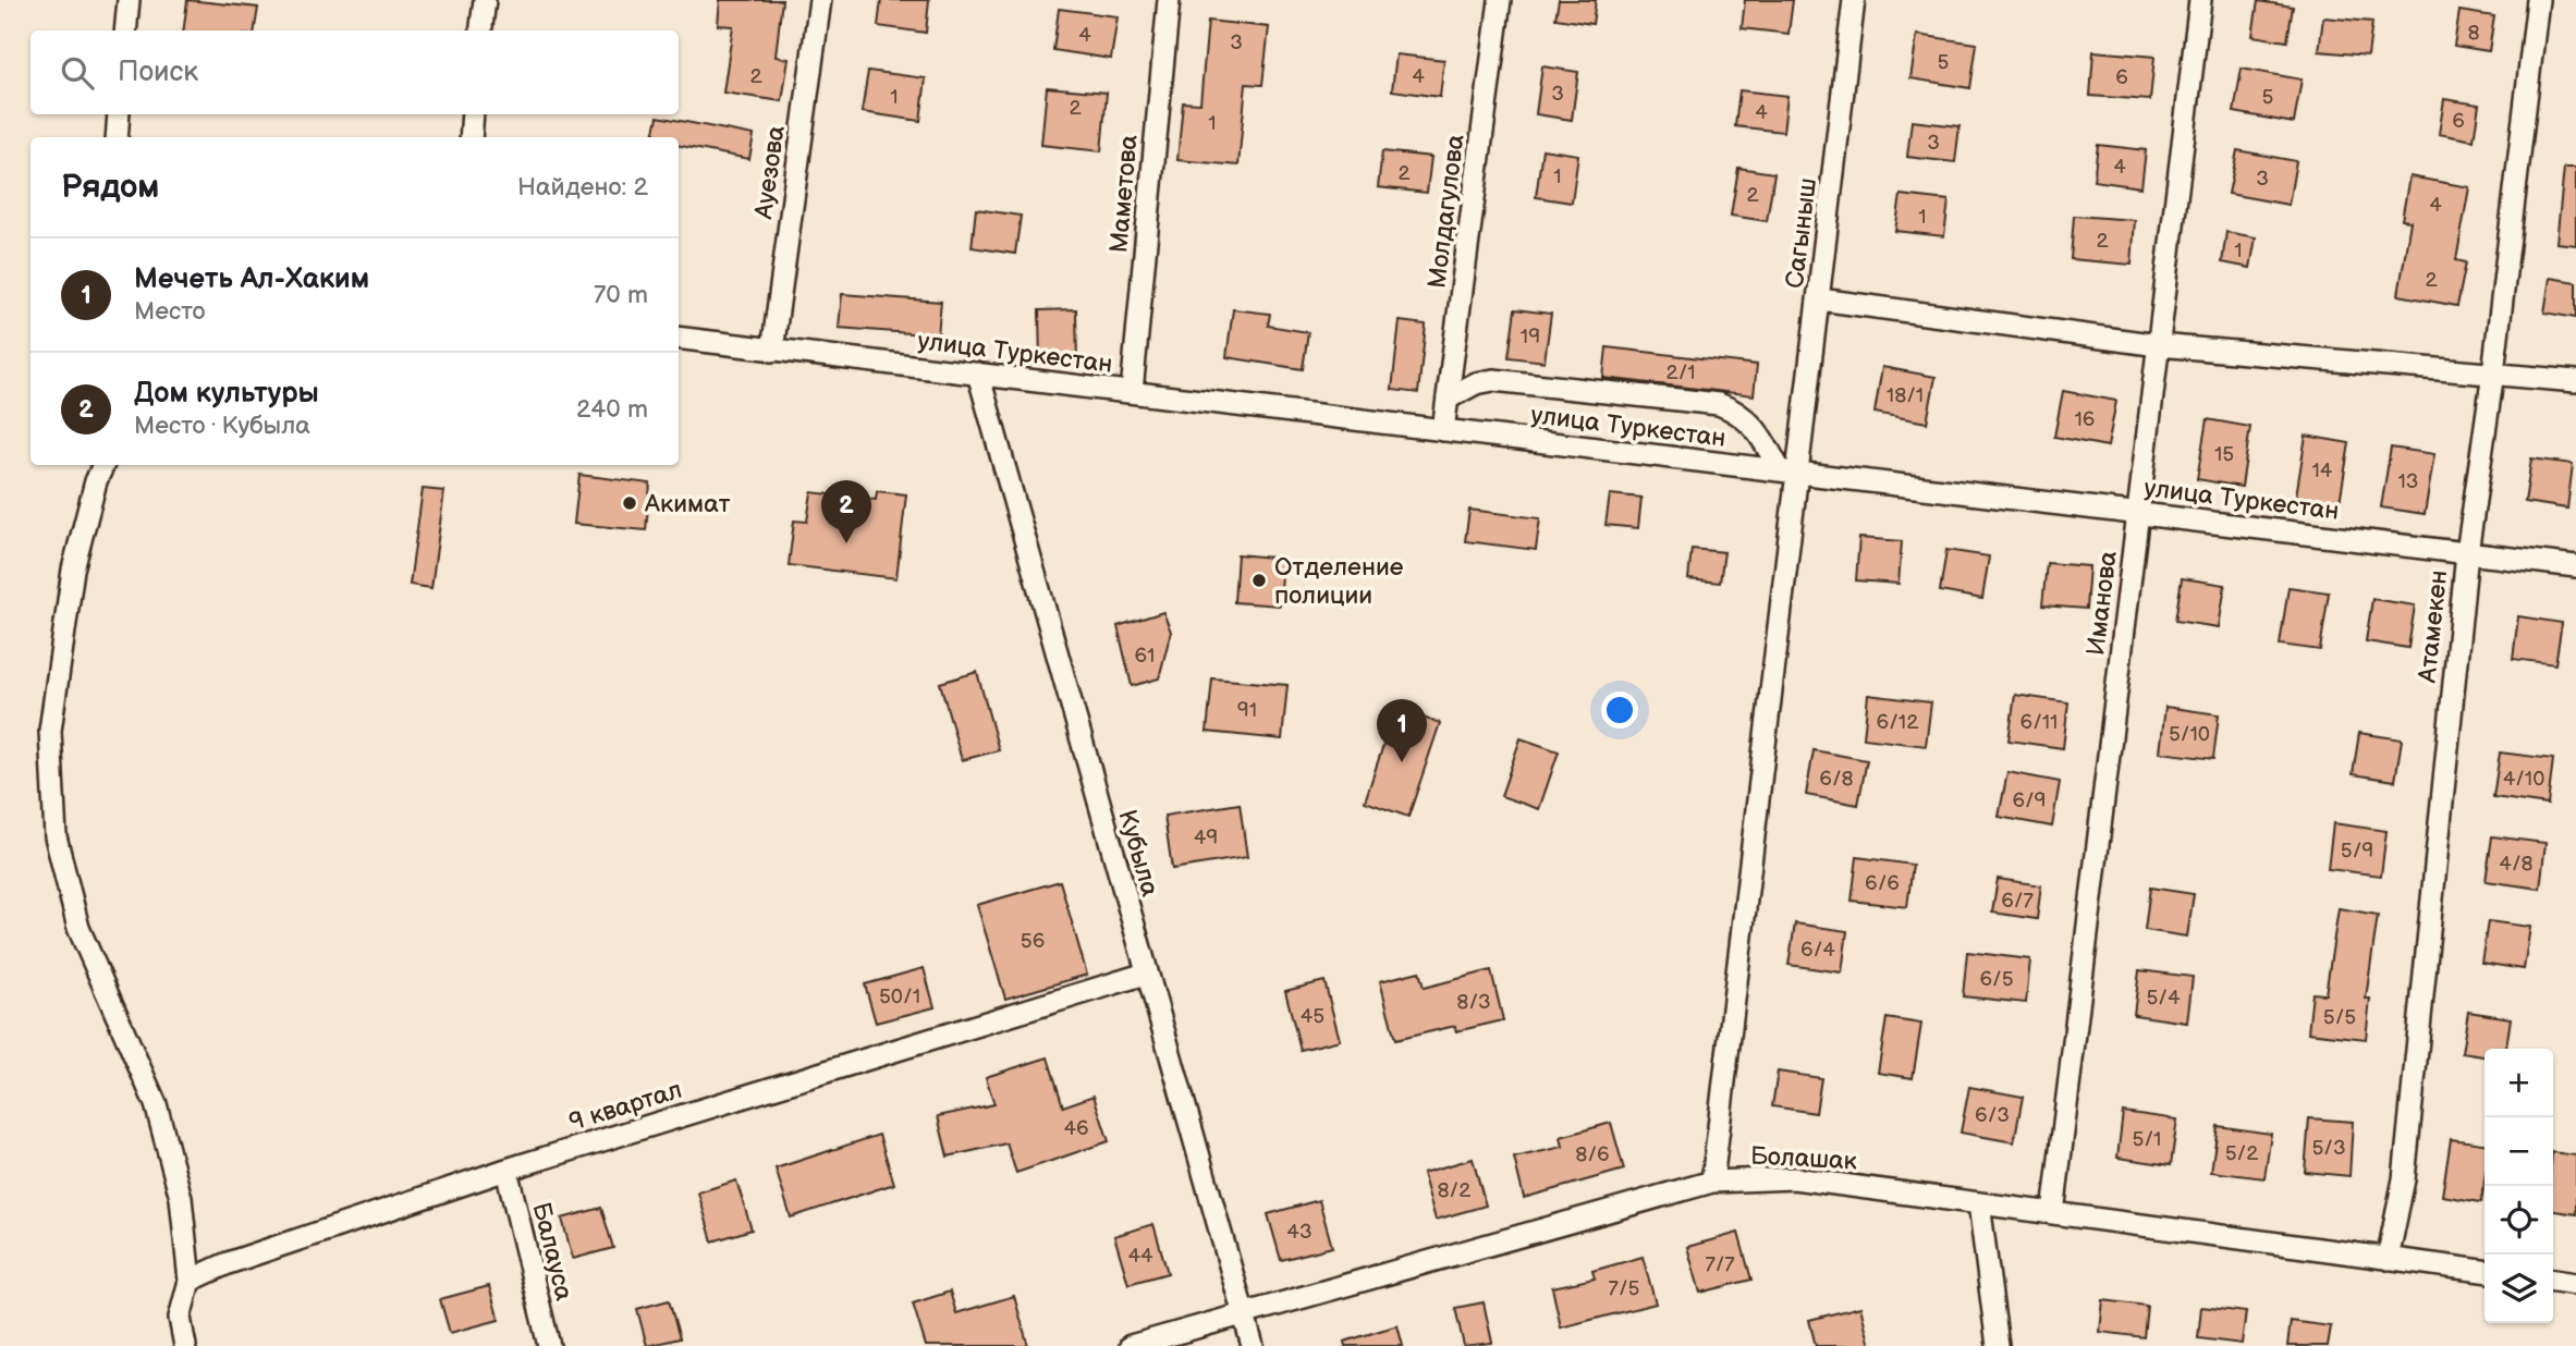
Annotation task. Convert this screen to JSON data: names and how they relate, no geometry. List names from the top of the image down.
{
  "streets": {
    "street": [
      "Ауезова",
      "Маметова",
      "Молдагулова",
      "Сагыныш",
      "улица Туркестан",
      "Иманова",
      "Атамекен",
      "Кубыла",
      "9 квартал",
      "Болашак",
      "Балауса"
    ]
  },
  "crossings": [
    ["Ауезова", "улица Туркестан"],
    ["Маметова", "улица Туркестан"],
    ["Молдагулова", "улица Туркестан"],
    ["Сагыныш", "улица Туркестан"],
    ["Сагыныш", "Болашак"],
    ["улица Туркестан", "Иманова"],
    ["улица Туркестан", "Атамекен"],
    ["улица Туркестан", "Кубыла"],
    ["Иманова", "Болашак"],
    ["Атамекен", "Болашак"],
    ["Кубыла", "9 квартал"],
    ["Кубыла", "Болашак"],
    ["9 квартал", "Балауса"]
  ],
  "places": ["Акимат", "Отделение полиции"],
  "house_numbers": [
    "8",
    "4",
    "3",
    "5",
    "2",
    "4",
    "6",
    "3",
    "1",
    "5",
    "2",
    "4",
    "6",
    "1",
    "3",
    "4",
    "2",
    "1",
    "3",
    "2",
    "4",
    "1",
    "2",
    "1",
    "2",
    "19",
    "2/1",
    "18/1",
    "16",
    "15",
    "14",
    "13",
    "61",
    "91",
    "6/12",
    "6/11",
    "5/10",
    "6/8",
    "4/10",
    "6/9",
    "49",
    "5/9",
    "4/8",
    "6/6",
    "6/7",
    "56",
    "6/4",
    "6/5",
    "50/1",
    "5/4",
    "8/3",
    "45",
    "5/5",
    "6/3",
    "46",
    "5/1",
    "5/3",
    "5/2",
    "8/6",
    "8/2",
    "43",
    "44",
    "7/7",
    "7/5"
  ],
  "page": {
    "search": "Поиск",
    "heading": ["Рядом", "Найдено: 2"],
    "list": [
      {
        "mark": "1",
        "name": "Мечеть Ал-Хаким",
        "note": "Место",
        "value": "70 m"
      },
      {
        "mark": "2",
        "name": "Дом культуры",
        "note": "Место · Кубыла",
        "value": "240 m"
      }
    ],
    "pins": ["2", "1"],
    "map_buttons": ["+", "−"]
  }
}
